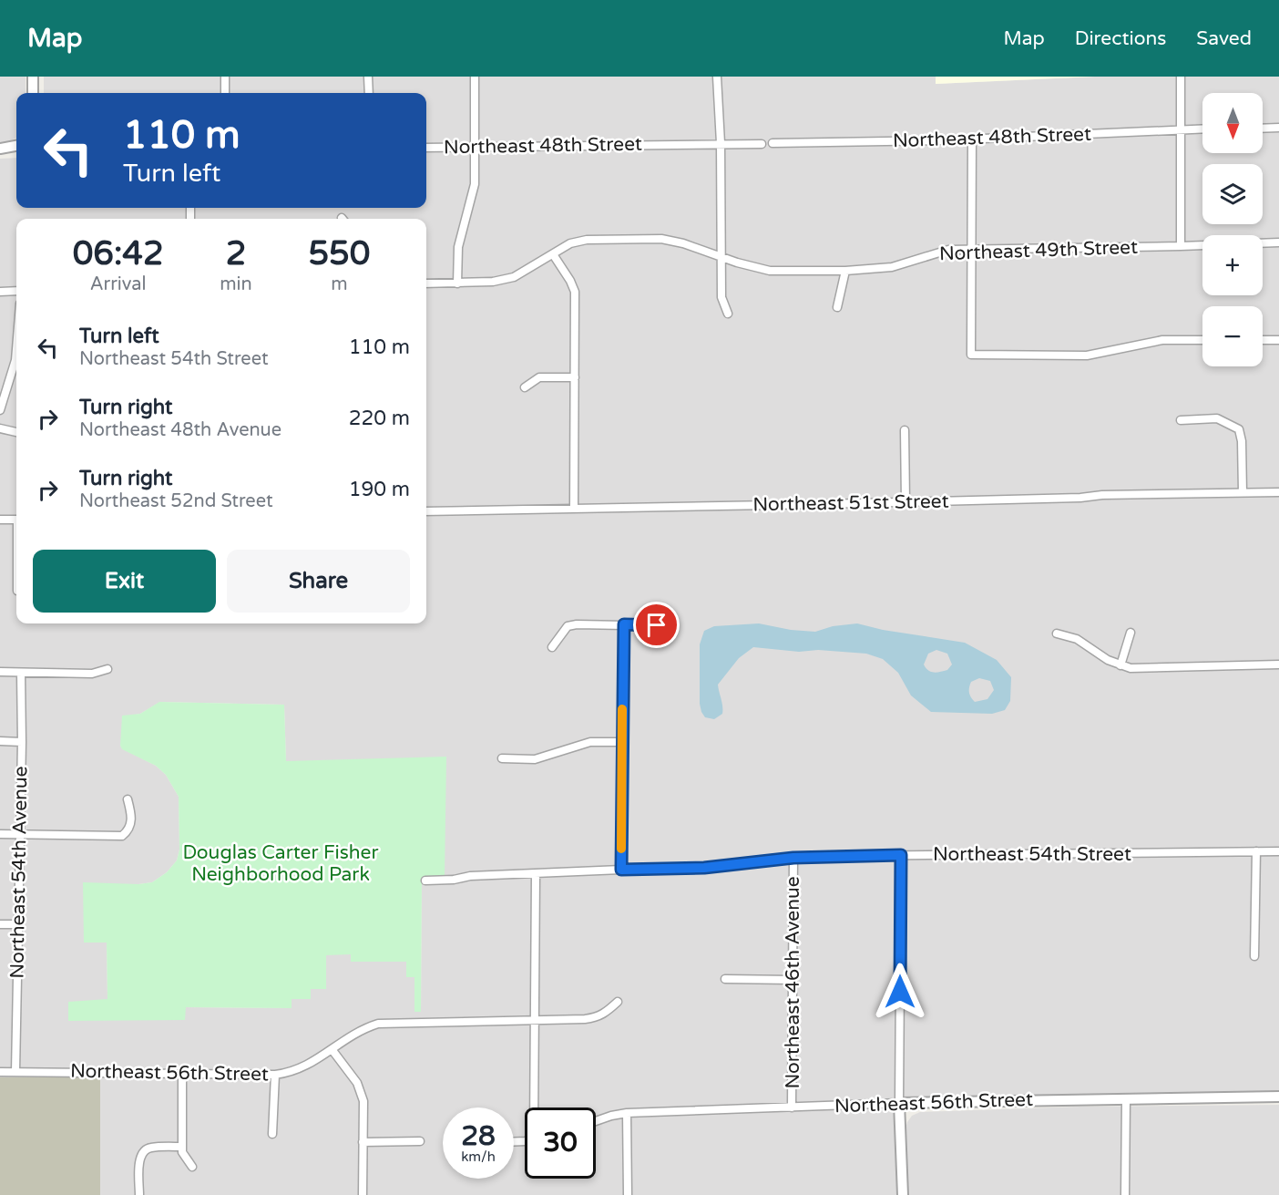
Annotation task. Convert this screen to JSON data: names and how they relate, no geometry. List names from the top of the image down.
{
  "streets": {
    "street": [
      "Northeast 48th Street",
      "Northeast 49th Street",
      "Northeast 51st Street",
      "Northeast 54th Street",
      "Northeast 54th Avenue",
      "Northeast 46th Avenue",
      "Northeast 56th Street"
    ]
  },
  "crossings": [
    ["Northeast 54th Street", "Northeast 46th Avenue"],
    ["Northeast 54th Avenue", "Northeast 56th Street"],
    ["Northeast 46th Avenue", "Northeast 56th Street"]
  ],
  "parks": ["Douglas Carter Fisher Neighborhood Park"],
  "north": "bottom",
  "page": {
    "header": "Map",
    "nav": ["Map", "Directions", "Saved"],
    "map_buttons": ["+", "−"],
    "turn": ["110 m", "Turn left"],
    "eta": [
      "06:42",
      "Arrival",
      "2",
      "min",
      "550",
      "m"
    ],
    "list": [
      {
        "name": "Turn left",
        "note": "Northeast 54th Street",
        "value": "110 m"
      },
      {
        "name": "Turn right",
        "note": "Northeast 48th Avenue",
        "value": "220 m"
      },
      {
        "name": "Turn right",
        "note": "Northeast 52nd Street",
        "value": "190 m"
      }
    ],
    "buttons": ["Exit", "Share"],
    "speed": "28 km/h",
    "limit": "30"
  }
}
